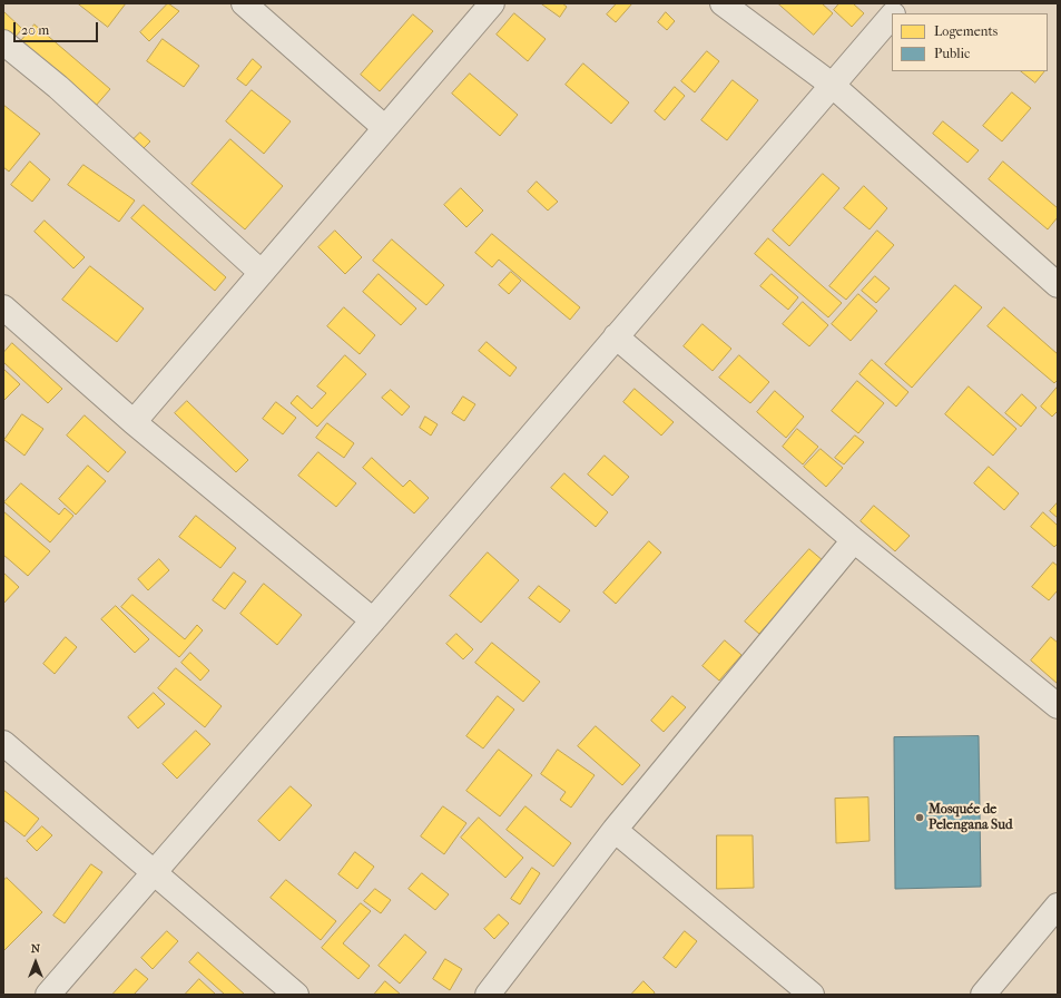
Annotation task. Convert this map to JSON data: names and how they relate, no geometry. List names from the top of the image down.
{
  "places": ["Mosquée de Pelengana Sud"],
  "legend": ["Logements", "Public"],
  "scale_bar": "20 m",
  "north": "top"
}
